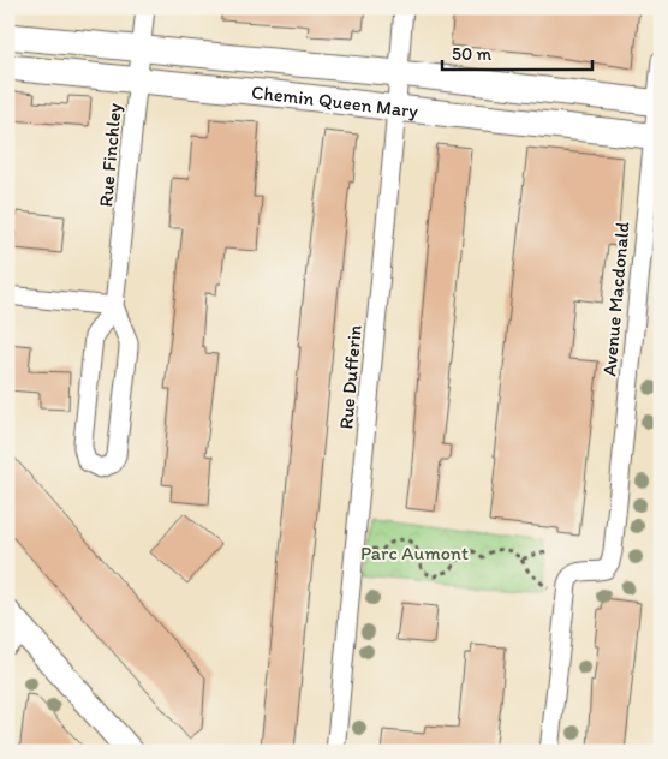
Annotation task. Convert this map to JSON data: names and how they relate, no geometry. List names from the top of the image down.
{
  "streets": {
    "street": [
      "Chemin Queen Mary",
      "Rue Finchley",
      "Avenue Macdonald",
      "Rue Dufferin"
    ]
  },
  "crossings": [
    ["Chemin Queen Mary", "Rue Finchley"],
    ["Chemin Queen Mary", "Avenue Macdonald"],
    ["Chemin Queen Mary", "Rue Dufferin"]
  ],
  "parks": ["Parc Aumont"],
  "scale_bar": "50 m"
}
